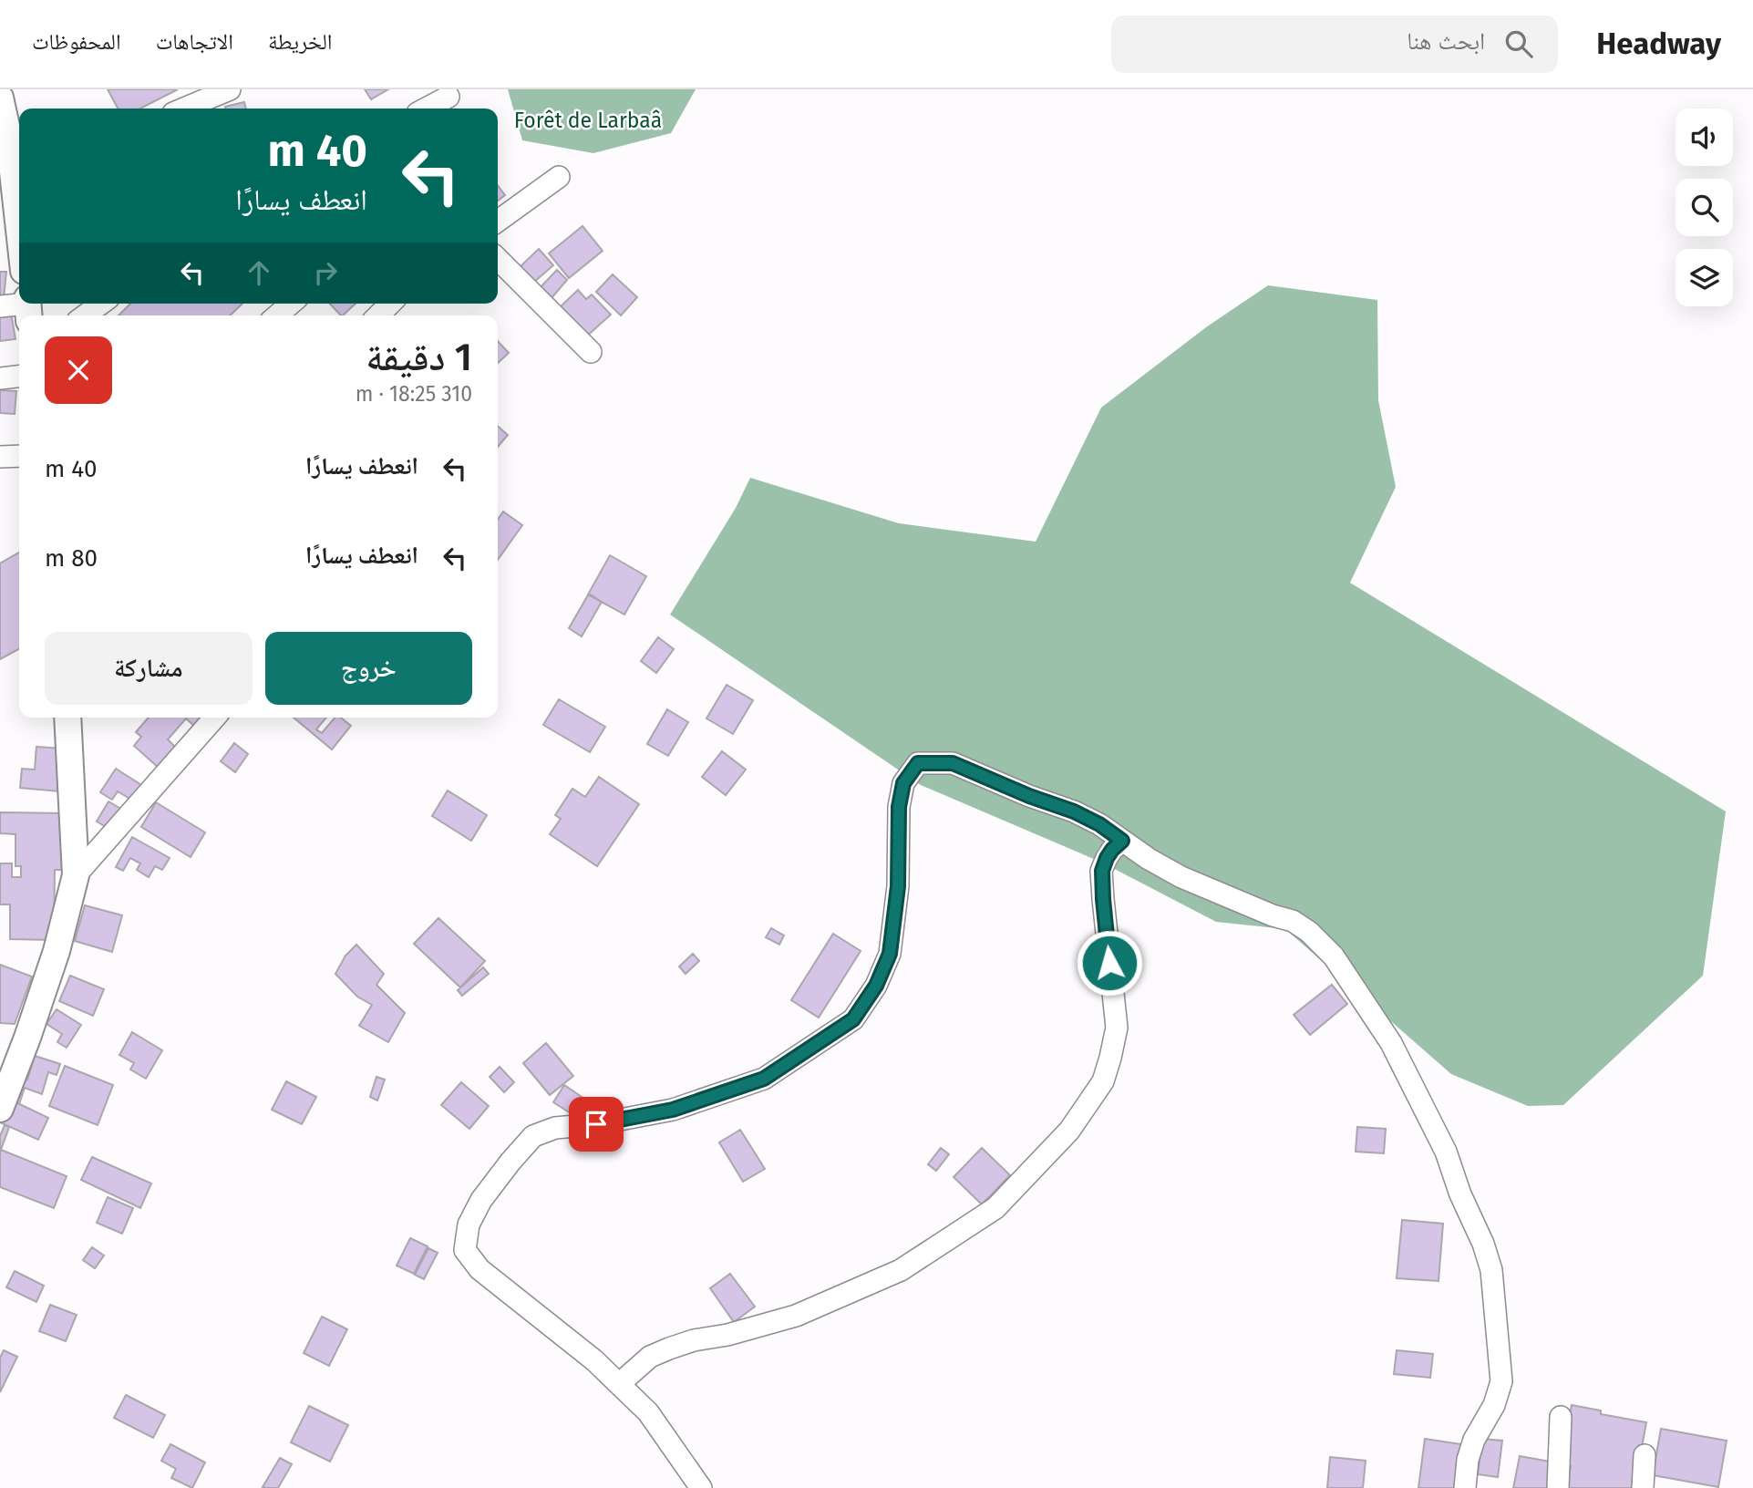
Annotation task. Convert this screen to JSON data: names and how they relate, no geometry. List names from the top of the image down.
{
  "parks": ["Forêt de Larbaâ"],
  "page": {
    "header": "Headway",
    "search": "ابحث هنا",
    "nav": ["الخريطة", "الاتجاهات", "المحفوظات"],
    "turn": ["40 m", "انعطف يسارًا"],
    "heading": ["1 دقيقة", "310 m · 18:25"],
    "list": [
      {
        "name": "انعطف يسارًا",
        "value": "40 m"
      },
      {
        "name": "انعطف يسارًا",
        "value": "80 m"
      }
    ],
    "buttons": ["خروج", "مشاركة"]
  }
}
